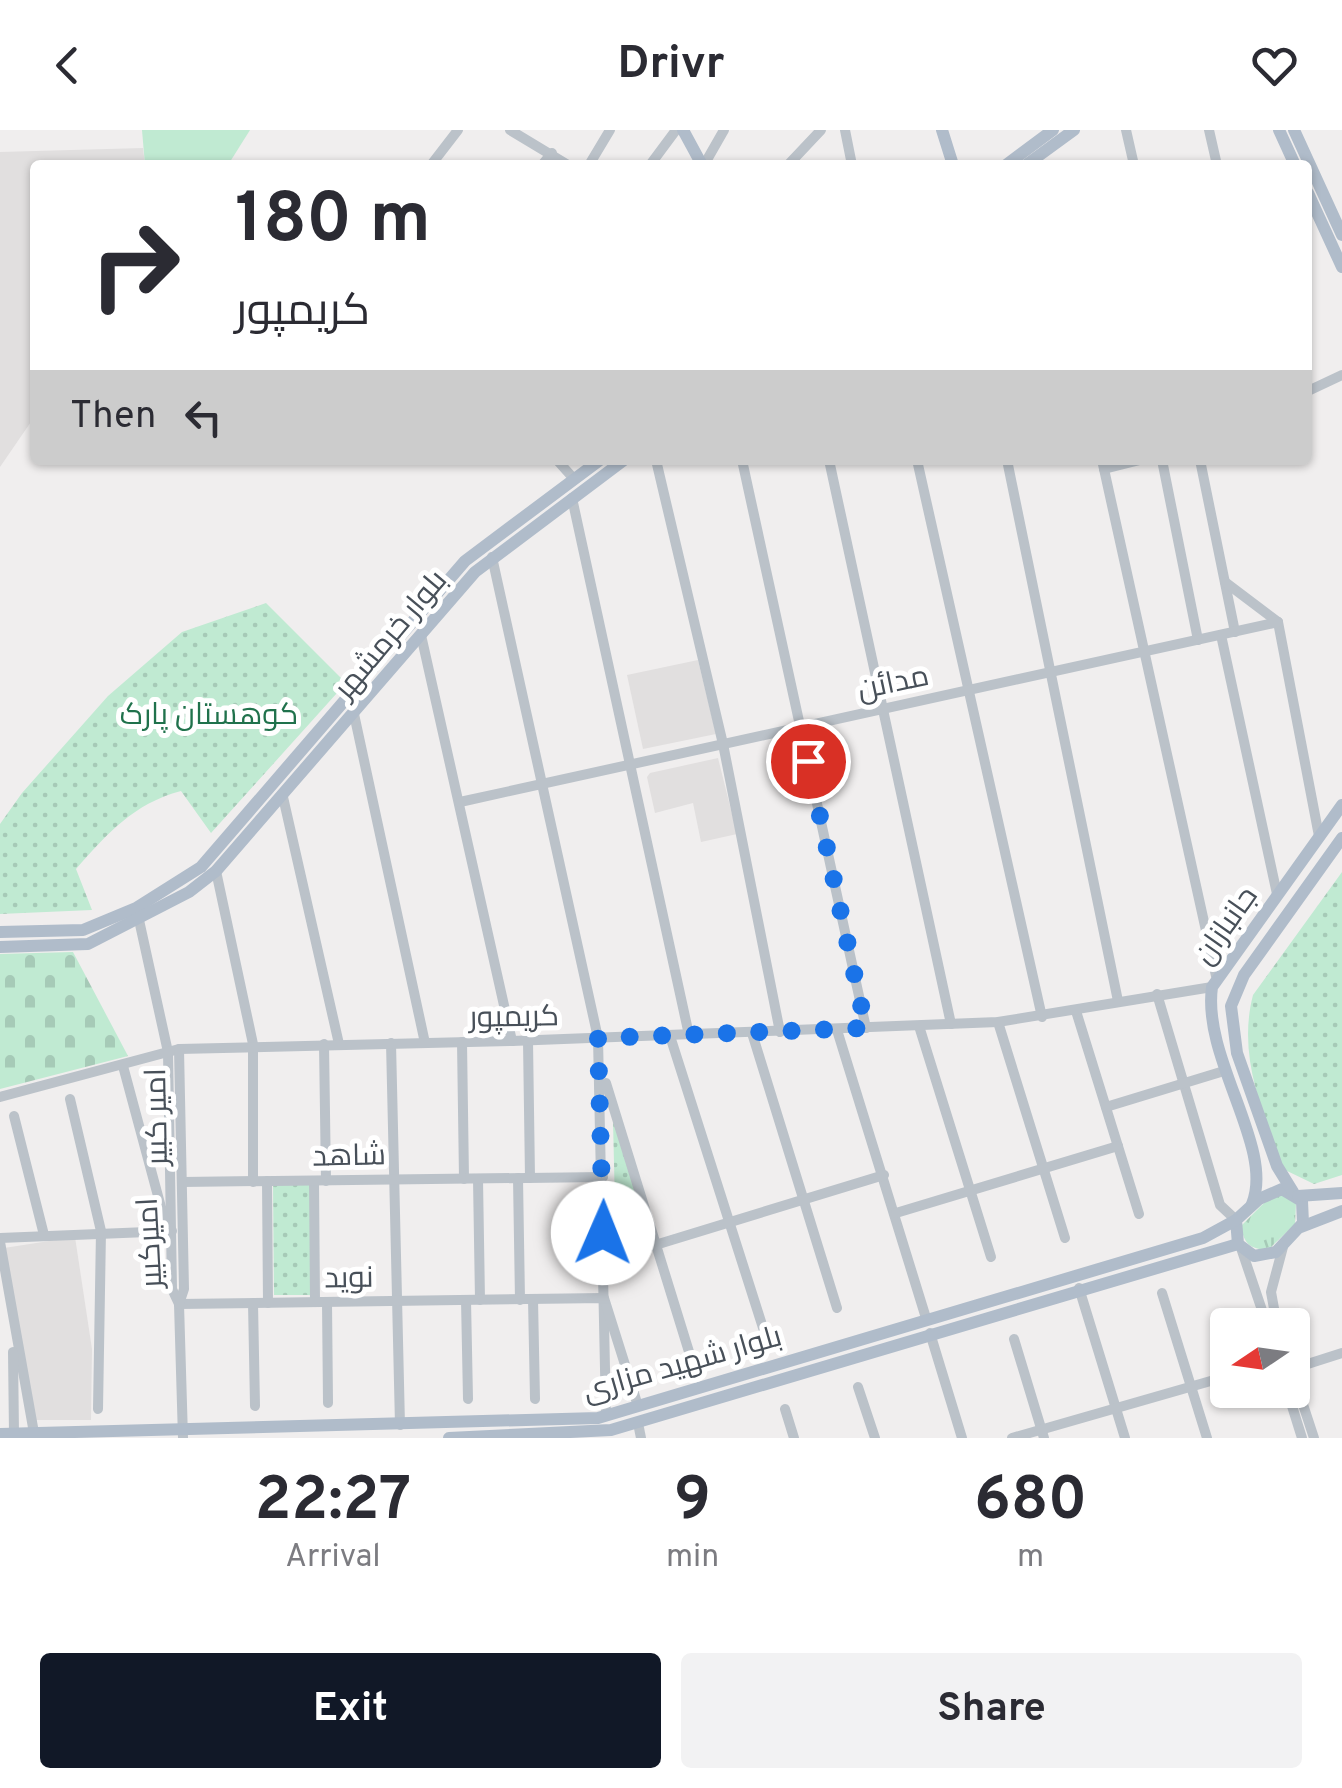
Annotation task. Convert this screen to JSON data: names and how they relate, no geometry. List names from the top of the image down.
{
  "streets": {
    "main road": ["بلوار خرمشهر", "جانبازان", "بلوار شهید مزاری"],
    "street": [
      "مدائن",
      "کریمپور",
      "امیر کبیر",
      "شاهد",
      "امیرکبیر",
      "نوید"
    ]
  },
  "crossings": [
    ["جانبازان", "کریمپور"],
    ["جانبازان", "بلوار شهید مزاری"],
    ["کریمپور", "امیر کبیر"],
    ["کریمپور", "امیرکبیر"],
    ["امیر کبیر", "شاهد"],
    ["امیر کبیر", "امیرکبیر"],
    ["امیر کبیر", "نوید"],
    ["امیرکبیر", "نوید"],
    ["امیرکبیر", "بلوار شهید مزاری"]
  ],
  "parks": ["کوهستان پارک"],
  "north": "left",
  "page": {
    "header": "Drivr",
    "turn": ["180 m", "کریمپور"],
    "then": "Then",
    "eta": [
      "22:27",
      "Arrival",
      "9",
      "min",
      "680",
      "m"
    ],
    "buttons": ["Exit", "Share"]
  }
}
